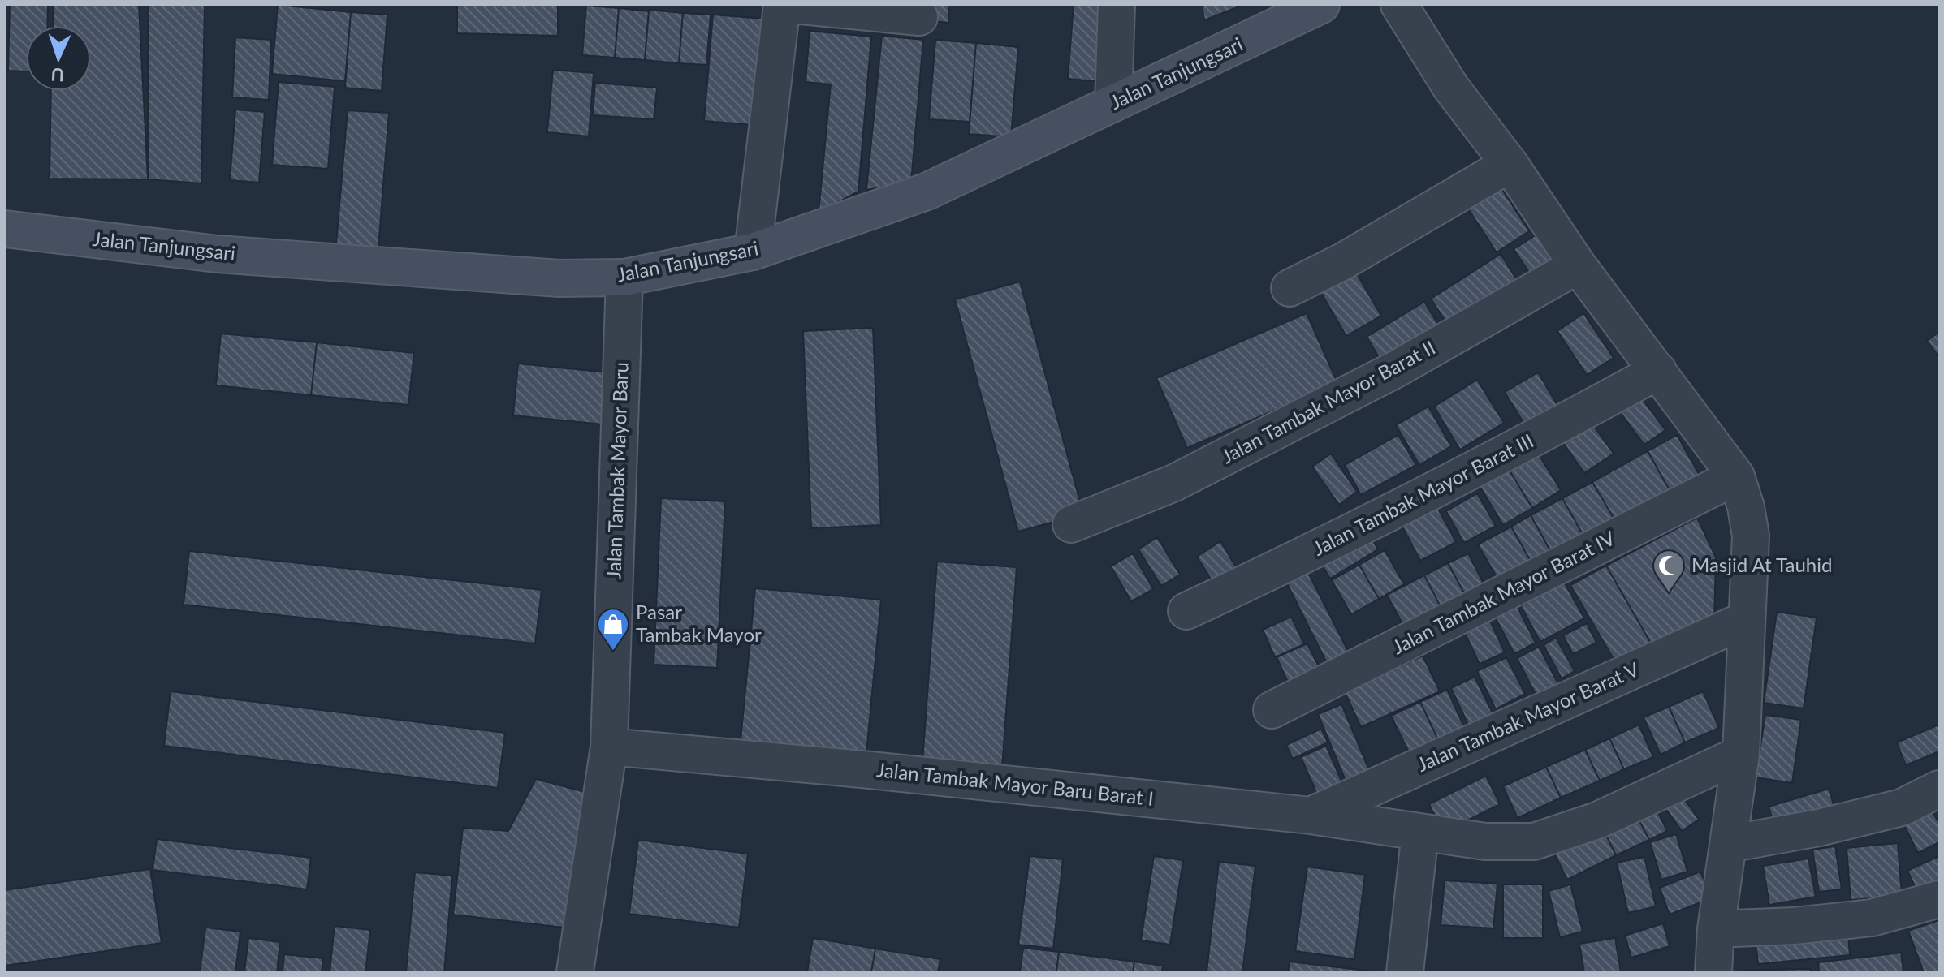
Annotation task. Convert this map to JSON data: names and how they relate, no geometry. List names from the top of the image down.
{
  "streets": {
    "main road": ["Jalan Tanjungsari"],
    "street": [
      "Jalan Tambak Mayor Barat II",
      "Jalan Tambak Mayor Baru",
      "Jalan Tambak Mayor Barat III",
      "Jalan Tambak Mayor Barat IV",
      "Jalan Tambak Mayor Barat V",
      "Jalan Tambak Mayor Baru Barat I"
    ]
  },
  "crossings": [
    ["Jalan Tanjungsari", "Jalan Tambak Mayor Baru"],
    ["Jalan Tambak Mayor Baru", "Jalan Tambak Mayor Baru Barat I"],
    ["Jalan Tambak Mayor Barat V", "Jalan Tambak Mayor Baru Barat I"]
  ],
  "places": {
    "mosque": ["Masjid At Tauhid"],
    "shop": ["Pasar Tambak Mayor"]
  },
  "north": "bottom"
}
